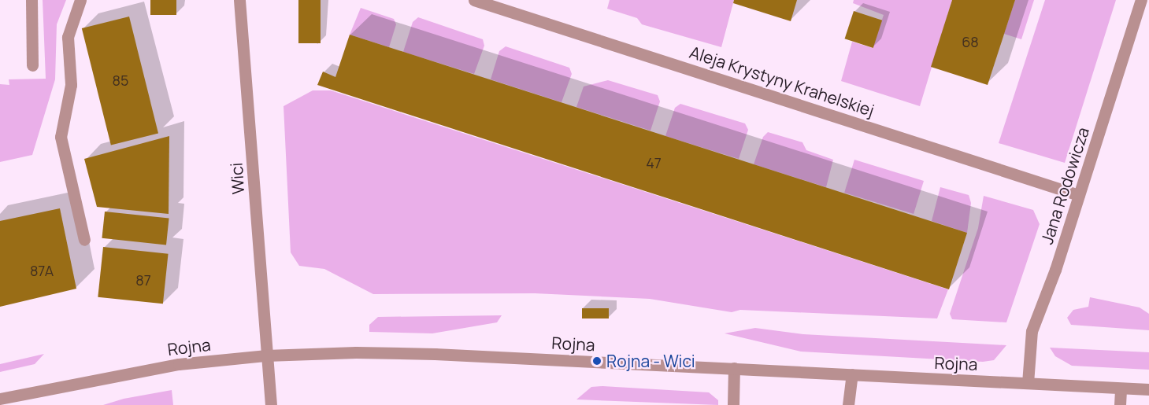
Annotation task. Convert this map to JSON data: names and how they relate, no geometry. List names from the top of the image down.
{
  "streets": {
    "street": [
      "Aleja Krystyny Krahelskiej",
      "Wici",
      "Jana Rodowicza",
      "Rojna"
    ]
  },
  "crossings": [
    ["Aleja Krystyny Krahelskiej", "Jana Rodowicza"],
    ["Wici", "Rojna"],
    ["Jana Rodowicza", "Rojna"]
  ],
  "places": ["Rojna - Wici"],
  "house_numbers": [
    "68",
    "85",
    "47",
    "87A",
    "87"
  ]
}
